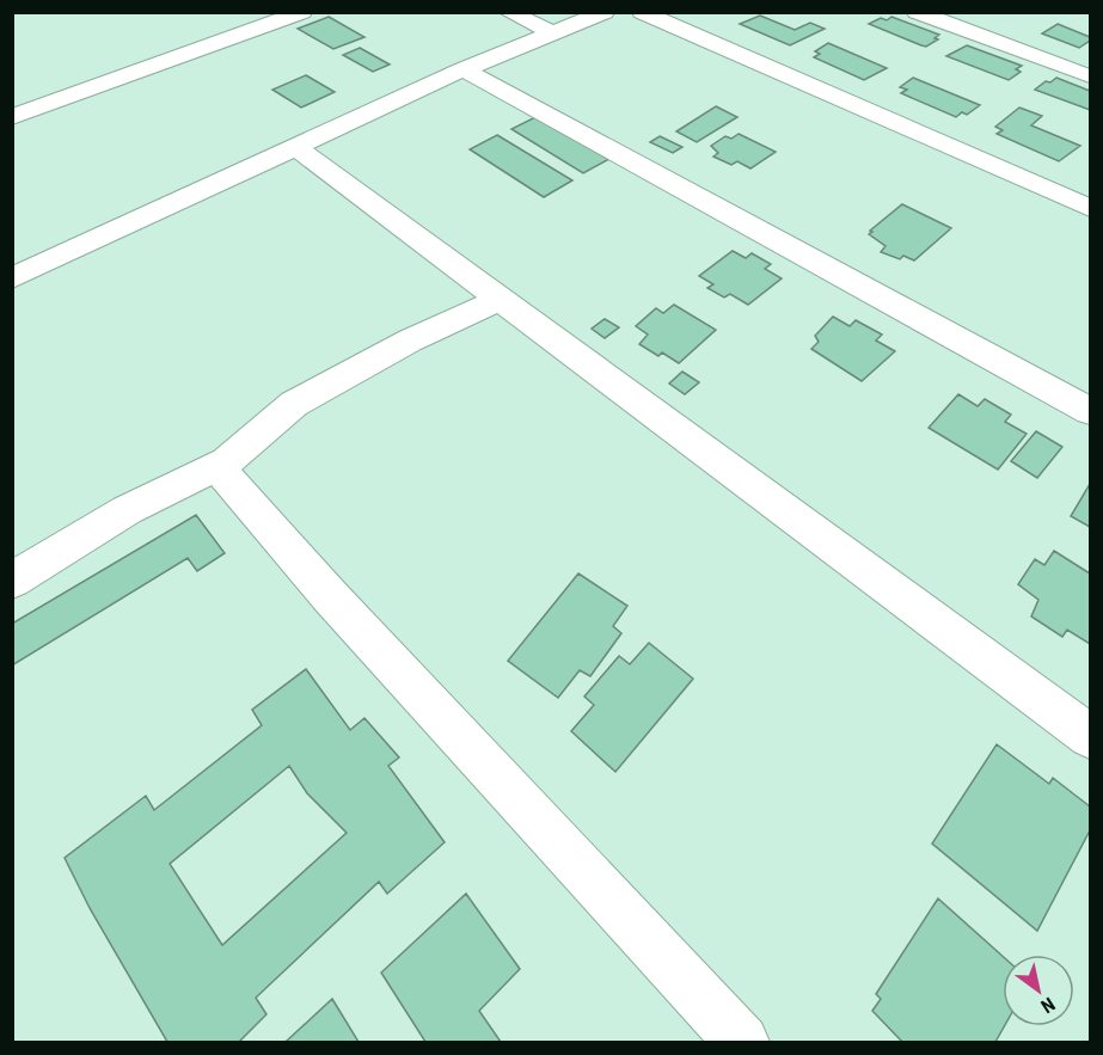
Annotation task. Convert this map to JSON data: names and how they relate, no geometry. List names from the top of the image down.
{
  "north": "bottom right"
}
